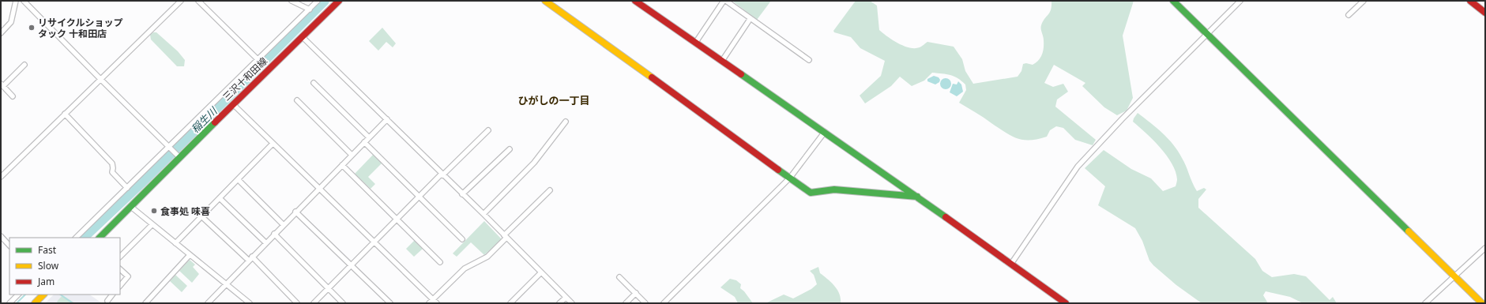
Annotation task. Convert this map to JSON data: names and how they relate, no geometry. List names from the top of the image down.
{
  "streets": {
    "street": ["三沢十和田線"]
  },
  "districts": ["ひがしの一丁目"],
  "water": ["稲生川"],
  "places": ["リサイクルショップ タック 十和田店", "食事処 味喜"],
  "legend": ["Fast", "Slow", "Jam"]
}
